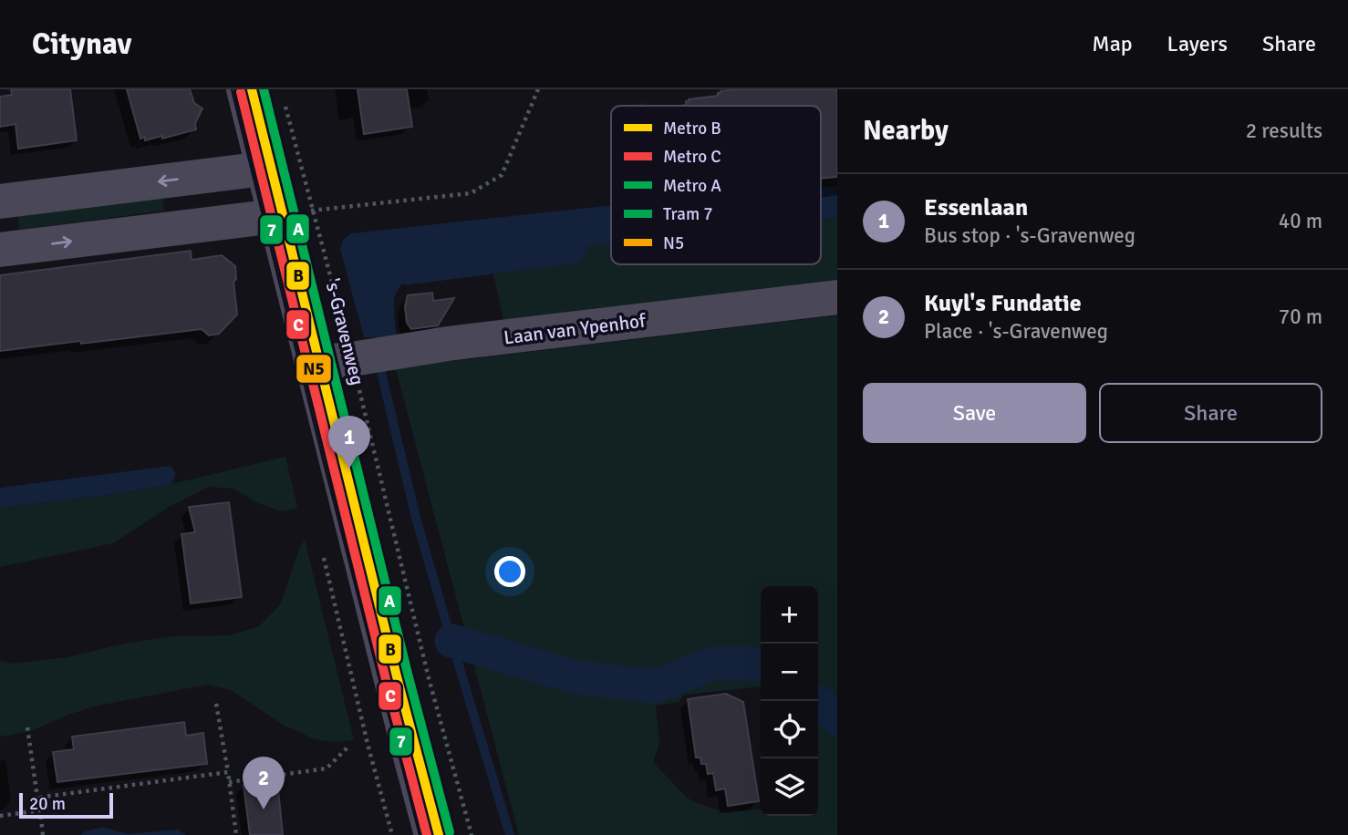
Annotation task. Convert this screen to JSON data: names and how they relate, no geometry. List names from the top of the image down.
{
  "streets": {
    "street": ["Laan van Ypenhof", "'s-Gravenweg"]
  },
  "crossings": [
    ["Laan van Ypenhof", "'s-Gravenweg"]
  ],
  "lines": [
    "metro line B",
    "metro line A",
    "tram line 7",
    "transit line N5",
    "metro line C"
  ],
  "legend": [
    "Metro B",
    "Metro C",
    "Metro A",
    "Tram 7",
    "N5"
  ],
  "scale_bar": "20 m",
  "page": {
    "header": "Citynav",
    "nav": ["Map", "Layers", "Share"],
    "heading": ["Nearby", "2 results"],
    "list": [
      {
        "mark": "1",
        "name": "Essenlaan",
        "note": "Bus stop · 's-Gravenweg",
        "value": "40 m"
      },
      {
        "mark": "2",
        "name": "Kuyl's Fundatie",
        "note": "Place · 's-Gravenweg",
        "value": "70 m"
      }
    ],
    "buttons": ["Save", "Share"],
    "pins": ["1", "2"],
    "map_buttons": ["+", "−"],
    "scale": "20 m"
  }
}
